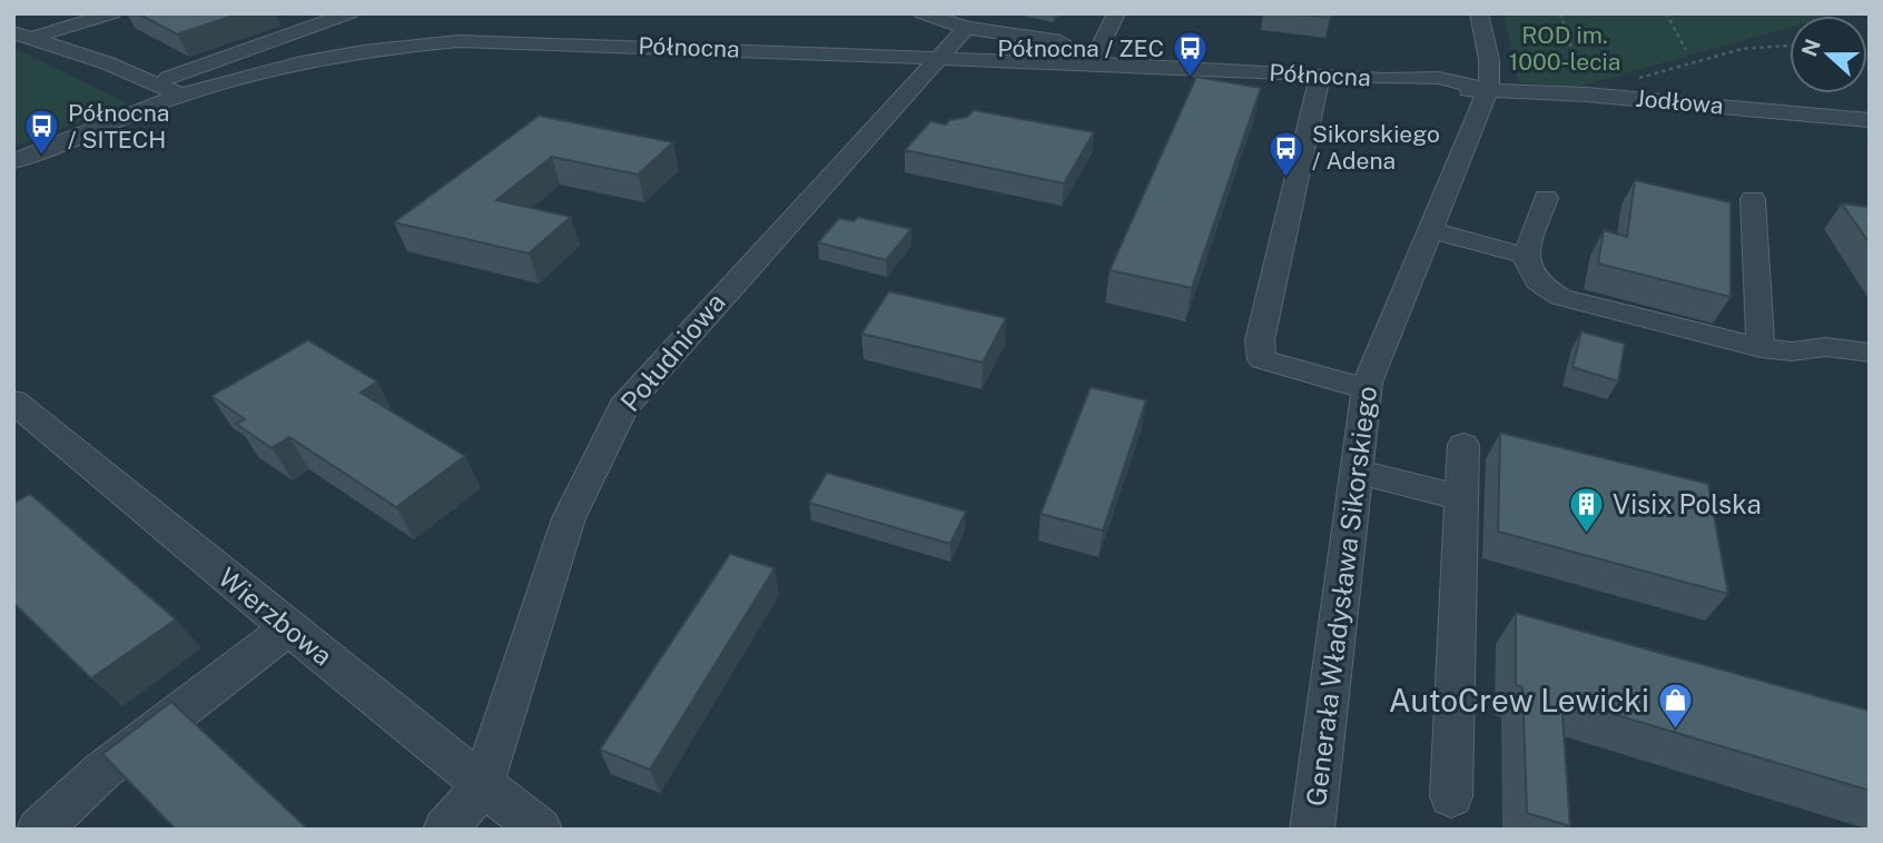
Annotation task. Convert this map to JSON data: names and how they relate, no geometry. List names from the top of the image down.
{
  "streets": {
    "street": [
      "Północna",
      "Jodłowa",
      "Południowa",
      "Generała Władysława Sikorskiego",
      "Wierzbowa"
    ]
  },
  "crossings": [
    ["Północna", "Południowa"],
    ["Jodłowa", "Generała Władysława Sikorskiego"],
    ["Południowa", "Wierzbowa"]
  ],
  "parks": ["ROD im. 1000-lecia"],
  "places": {
    "bus stop": ["Północna / ZEC", "Północna / SITECH", "Sikorskiego / Adena"],
    "building": ["Visix Polska"],
    "shop": ["AutoCrew Lewicki"]
  },
  "north": "left"
}
